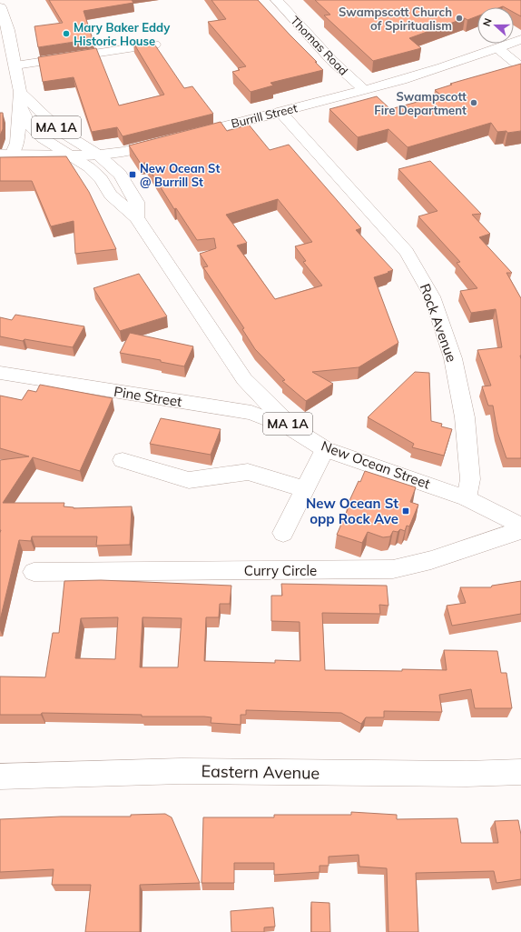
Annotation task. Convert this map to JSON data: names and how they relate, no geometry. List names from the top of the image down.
{
  "streets": {
    "main road": [
      "Thomas Road",
      "Burrill Street",
      "MA 1A",
      "Rock Avenue",
      "Pine Street",
      "New Ocean Street",
      "Curry Circle",
      "Eastern Avenue"
    ]
  },
  "crossings": [
    ["Thomas Road", "Burrill Street"],
    ["Burrill Street", "Rock Avenue"],
    ["MA 1A", "New Ocean Street"],
    ["Rock Avenue", "New Ocean Street"],
    ["Pine Street", "New Ocean Street"]
  ],
  "places": {
    "other": ["Swampscott Church of Spiritualism", "Mary Baker Eddy Historic House", "Swampscott Fire Department"],
    "transit": ["New Ocean St @ Burrill St", "New Ocean St opp Rock Ave"]
  },
  "north": "left"
}
